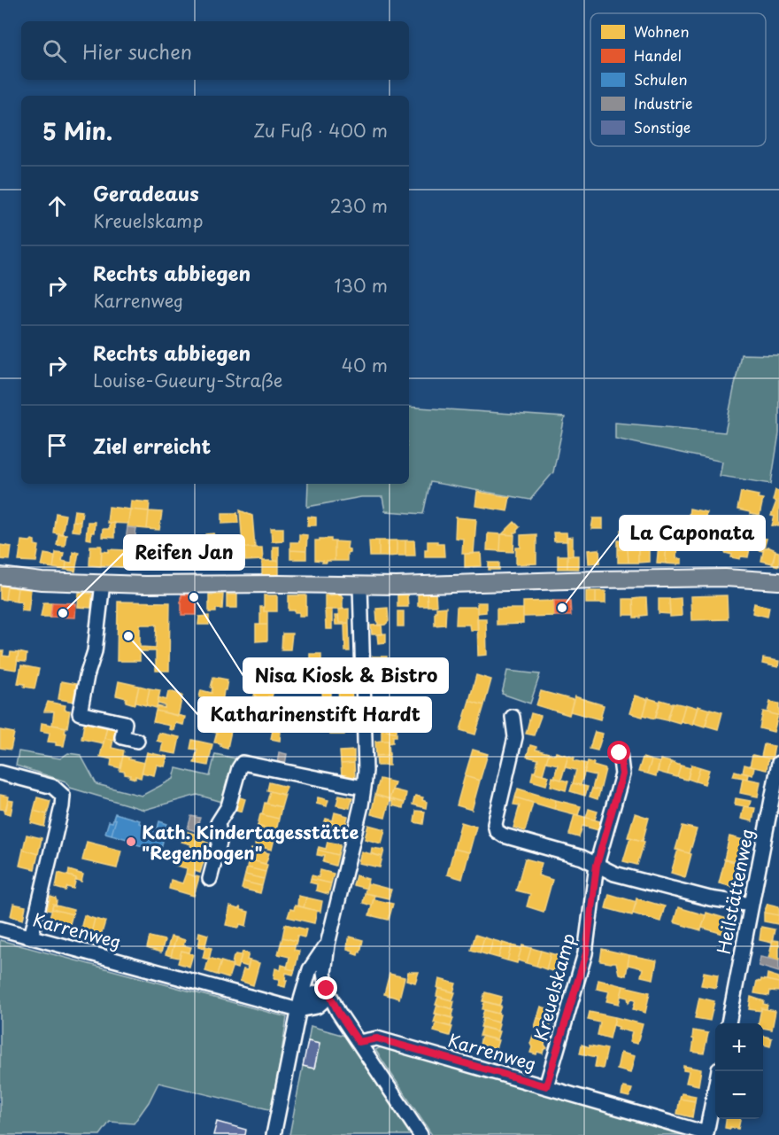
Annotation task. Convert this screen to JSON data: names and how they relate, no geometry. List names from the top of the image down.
{
  "streets": {
    "street": ["Heilstättenweg", "Karrenweg", "Kreuelskamp"]
  },
  "crossings": [
    ["Karrenweg", "Kreuelskamp"]
  ],
  "places": [
    "Nisa Kiosk & Bistro",
    "La Caponata",
    "Reifen Jan",
    "Katharinenstift Hardt",
    "Kath. Kindertagesstätte \"Regenbogen\""
  ],
  "legend": [
    "Wohnen",
    "Handel",
    "Schulen",
    "Industrie",
    "Sonstige"
  ],
  "page": {
    "search": "Hier suchen",
    "heading": ["5 Min.", "Zu Fuß · 400 m"],
    "list": [
      ["Geradeaus", "Kreuelskamp", "230 m"],
      ["Rechts abbiegen", "Karrenweg", "130 m"],
      ["Rechts abbiegen", "Louise-Gueury-Straße", "40 m"],
      "Ziel erreicht"
    ],
    "map_buttons": ["+", "−"]
  }
}
